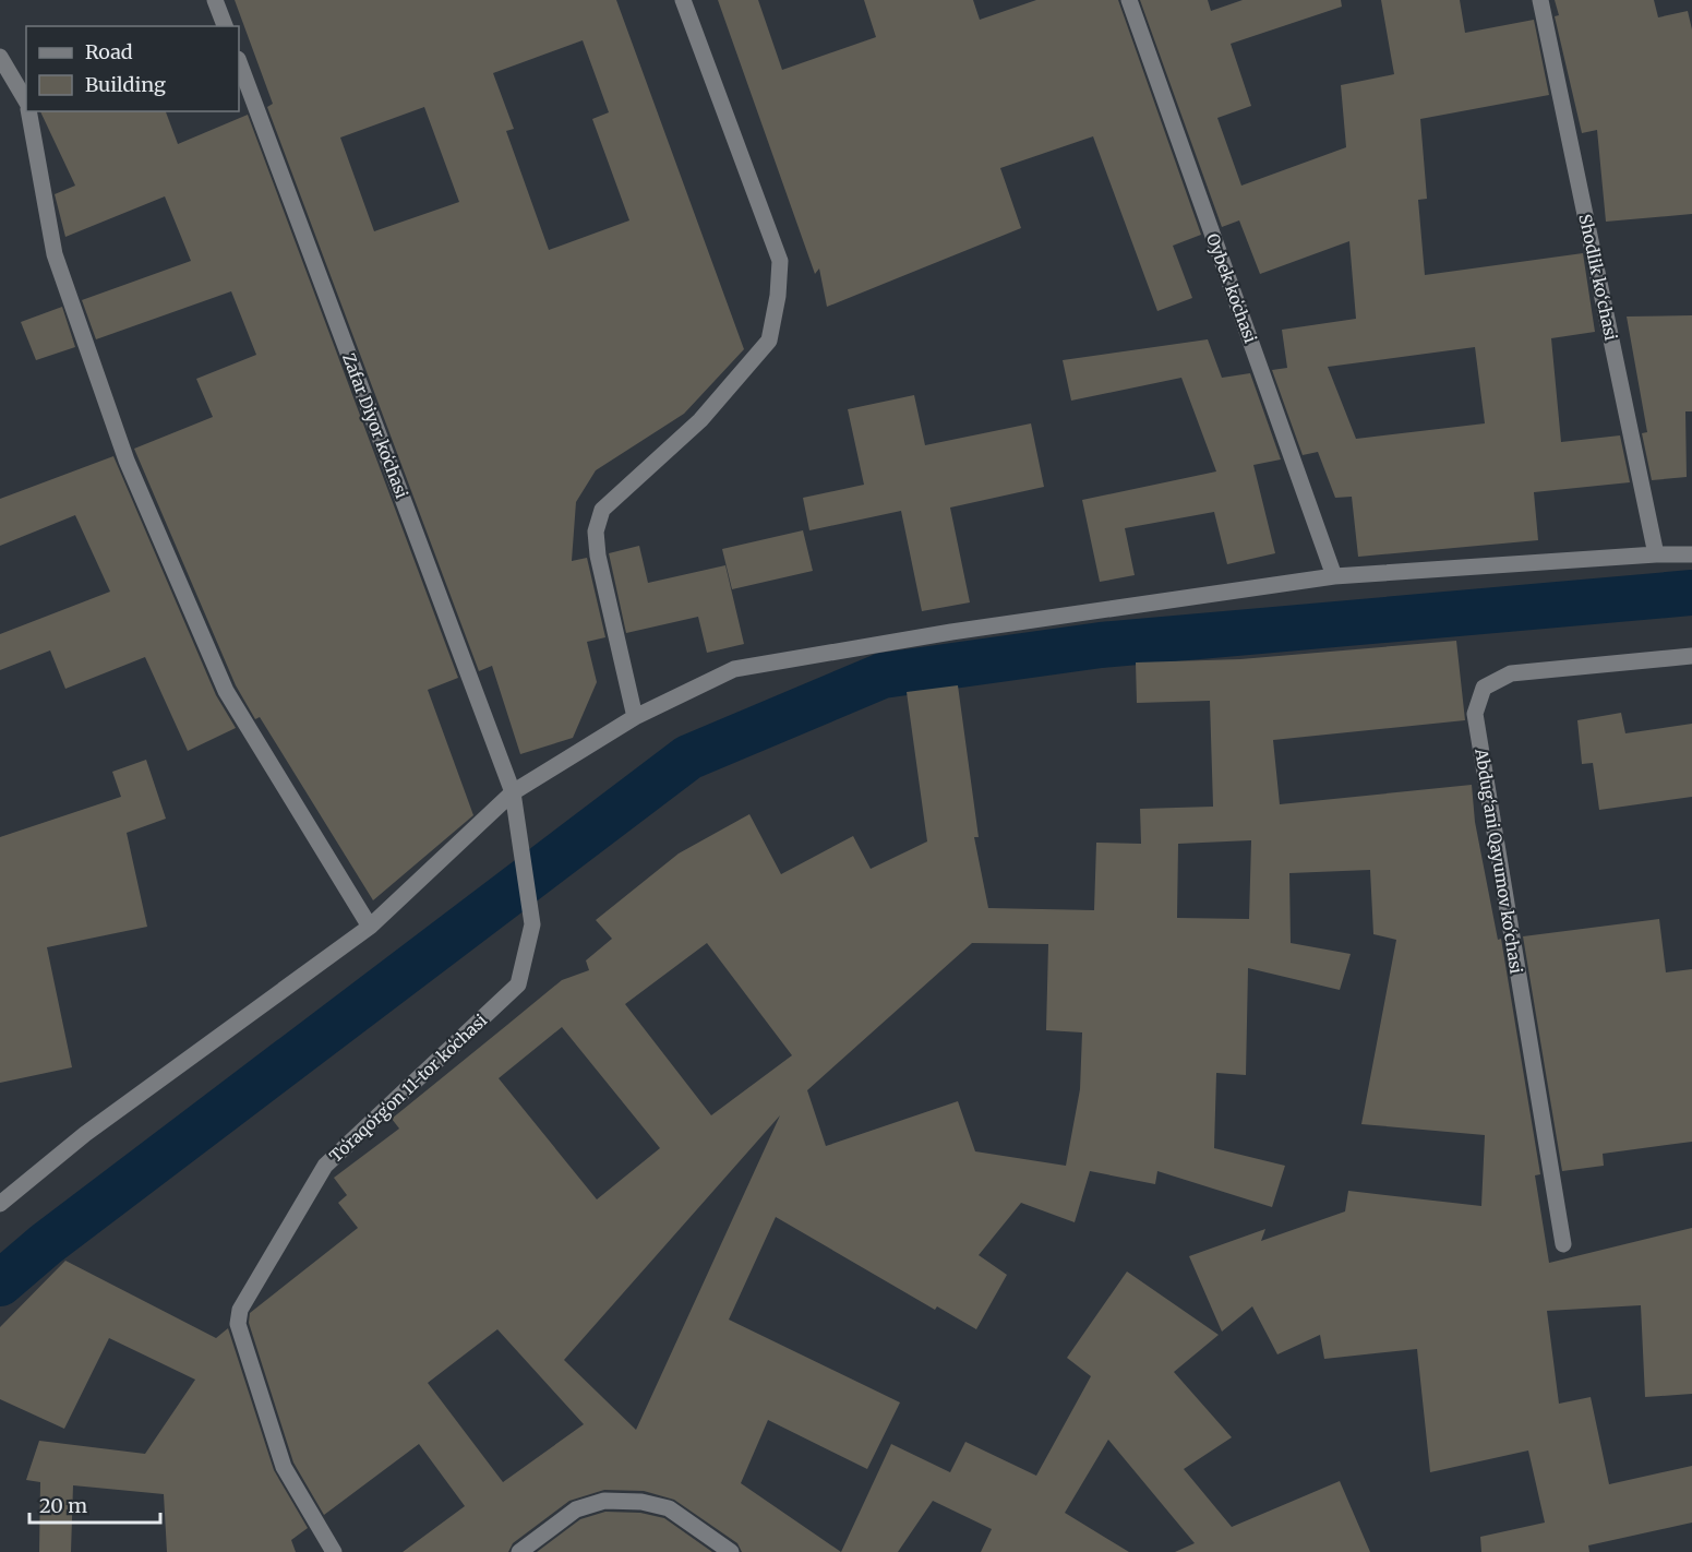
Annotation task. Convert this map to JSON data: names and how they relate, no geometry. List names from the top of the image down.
{
  "streets": {
    "street": [
      "Shodlik ko‘chasi",
      "Oybek koʻchasi",
      "Zafar Diyor koʻchasi",
      "Abdug‘ani Qayumov ko‘chasi",
      "Toʻraqoʻrgʻon 11-tor koʻchasi"
    ]
  },
  "crossings": [
    ["Zafar Diyor koʻchasi", "Toʻraqoʻrgʻon 11-tor koʻchasi"]
  ],
  "legend": ["Road", "Building"],
  "scale_bar": "20 m"
}
